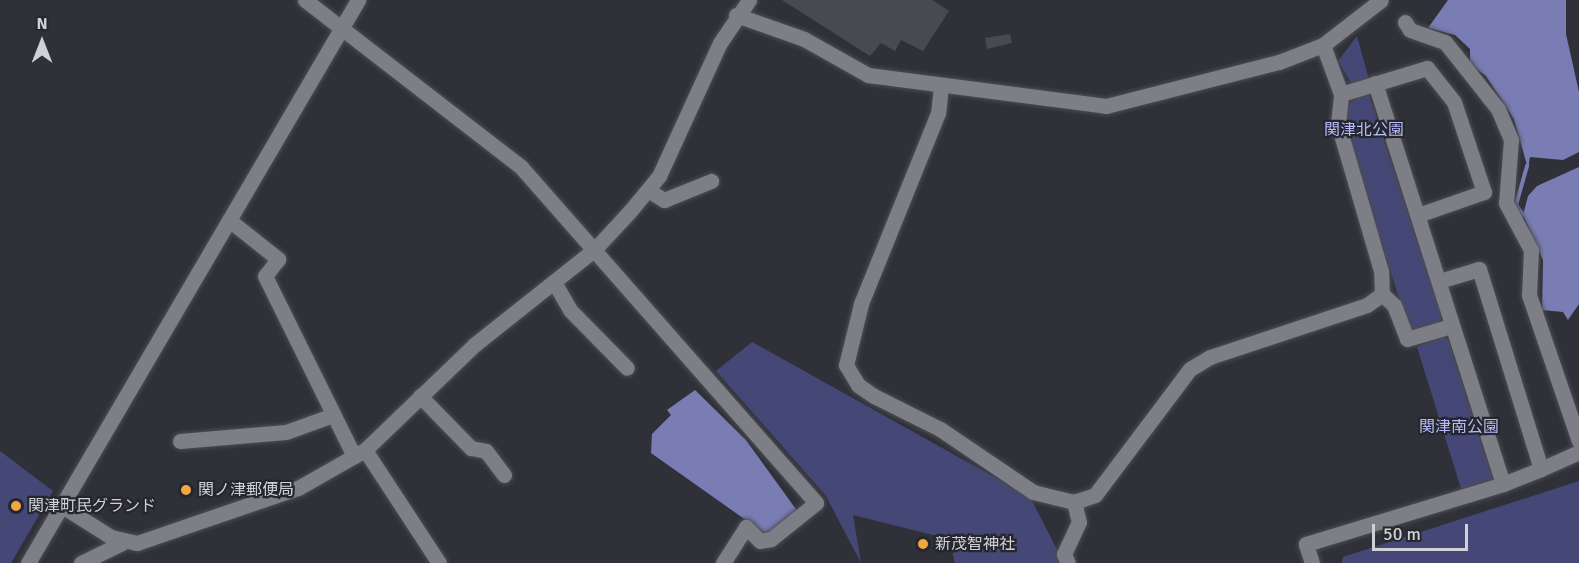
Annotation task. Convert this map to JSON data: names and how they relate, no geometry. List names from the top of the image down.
{
  "parks": ["関津北公園", "関津南公園"],
  "places": ["関ノ津郵便局", "関津町民グランド", "新茂智神社"],
  "scale_bar": "50 m",
  "north": "top"
}
